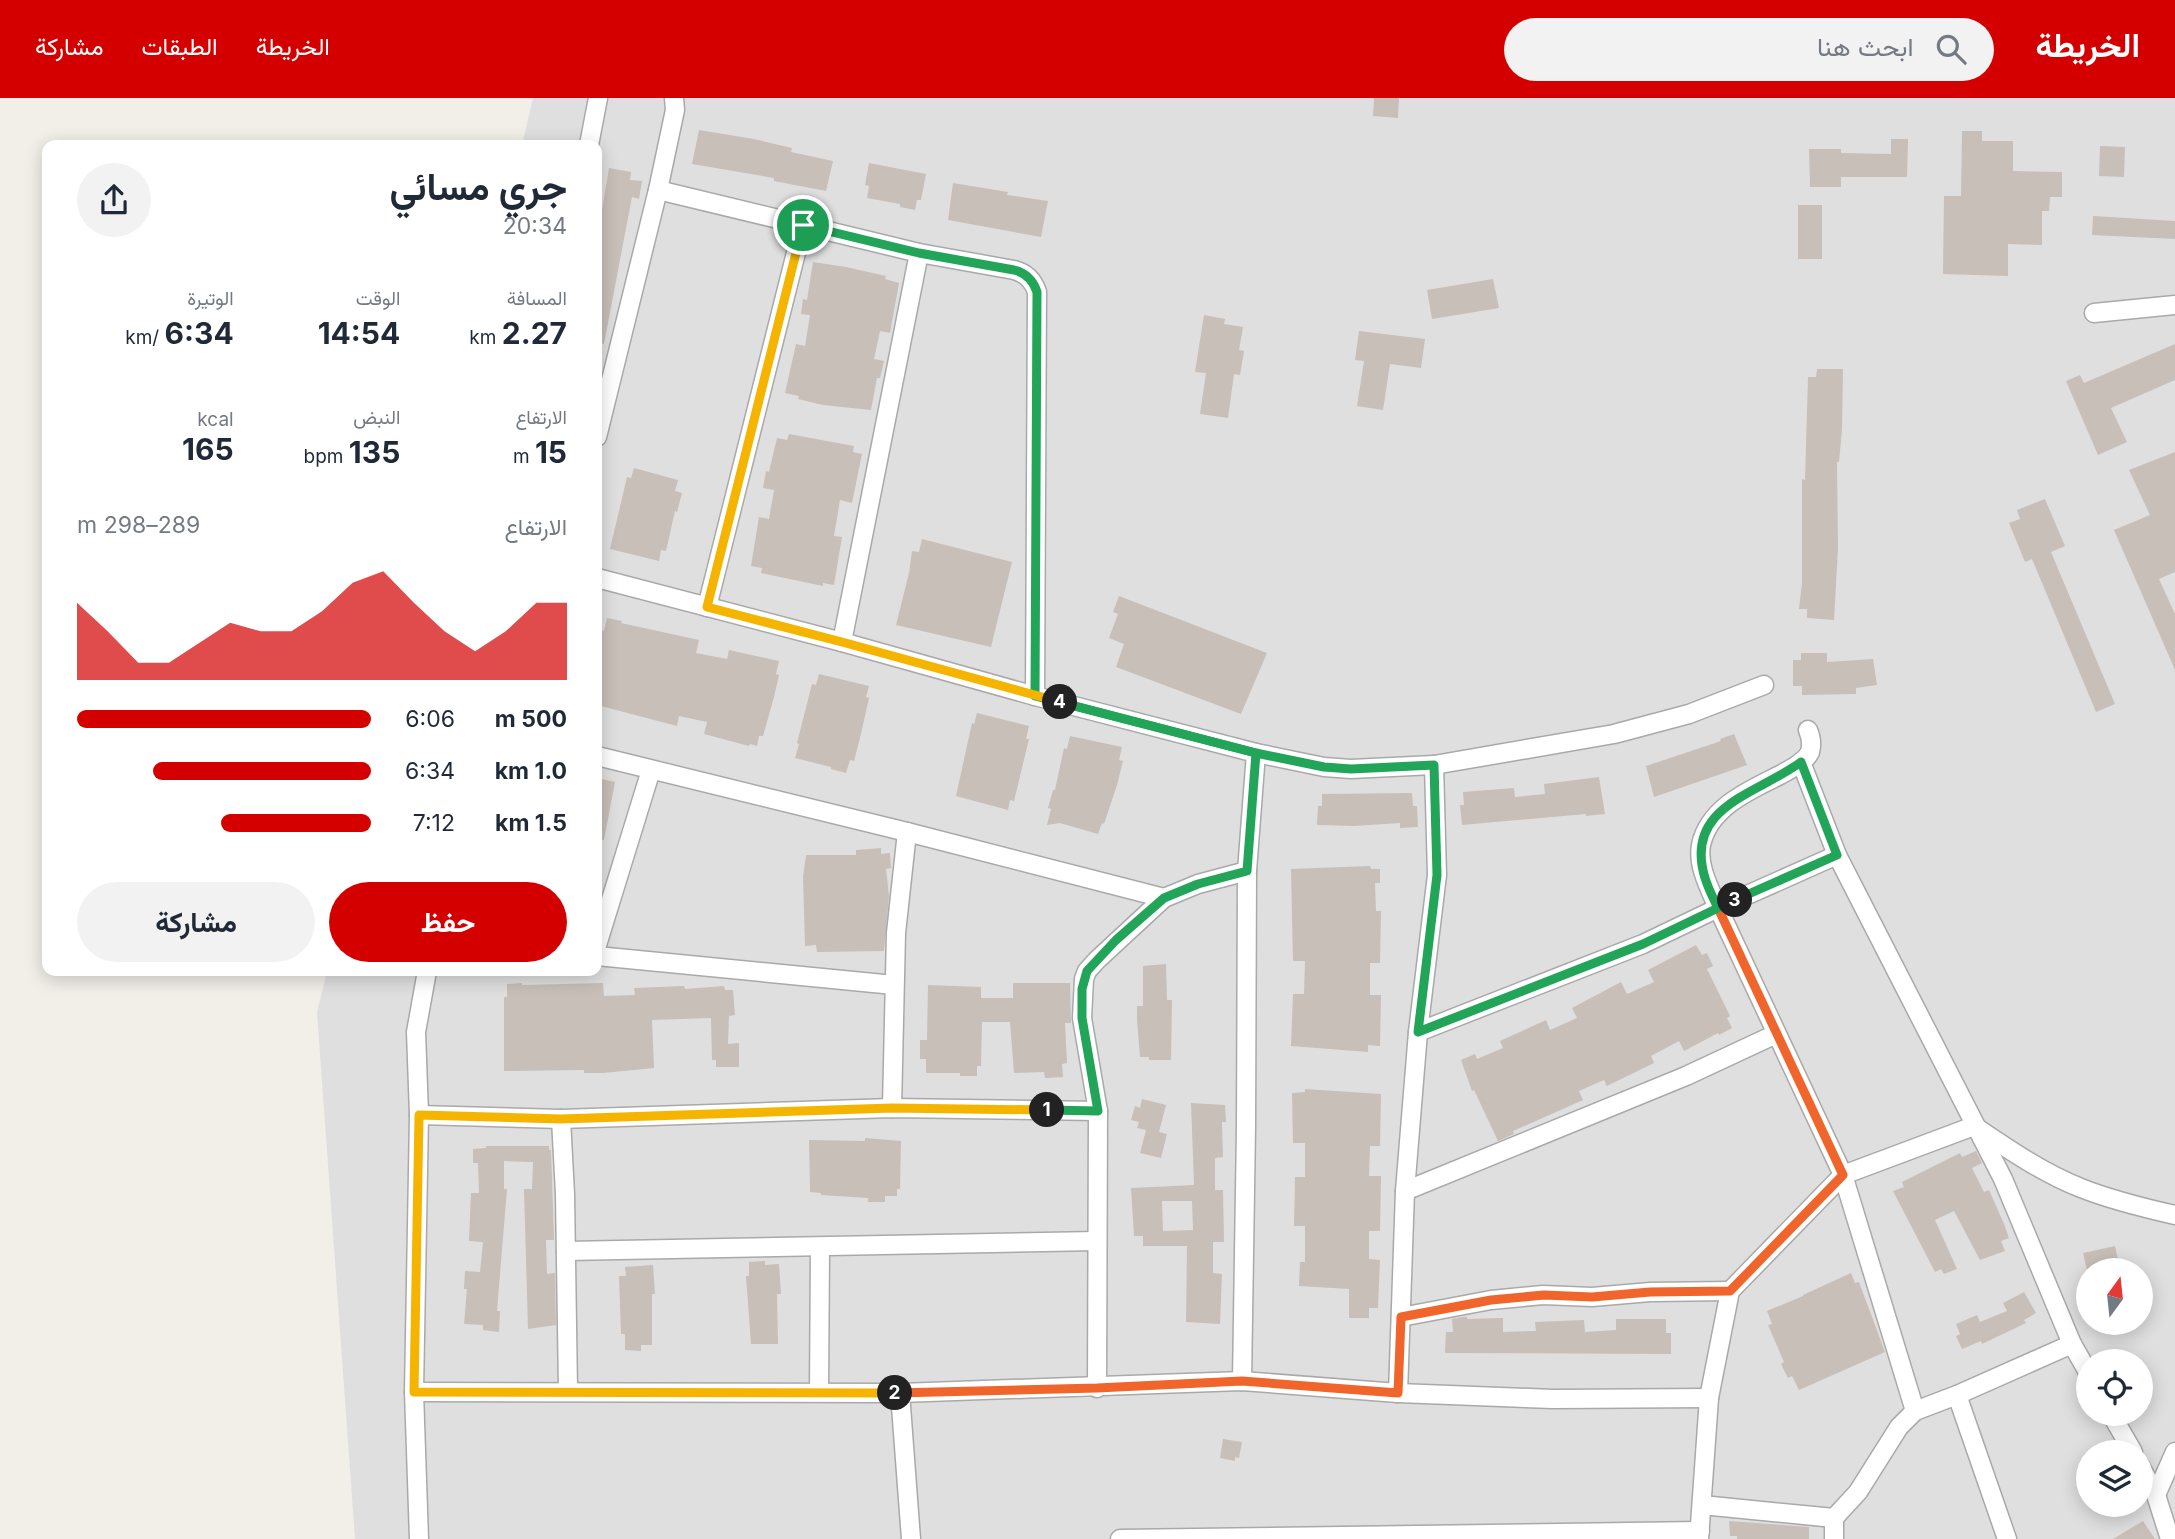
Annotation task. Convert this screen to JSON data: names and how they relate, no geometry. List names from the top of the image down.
{
  "north": "top",
  "page": {
    "header": "الخريطة",
    "search": "ابحث هنا",
    "nav": ["الخريطة", "الطبقات", "مشاركة"],
    "heading": ["جري مسائي", "20:34"],
    "stats": [
      ["المسافة", "2.27 km"],
      ["الوقت", "14:54"],
      ["الوتيرة", "6:34 /km"],
      ["الارتفاع", "15 m"],
      ["النبض", "135 bpm"],
      ["kcal", "165"]
    ],
    "chart": ["الارتفاع", "289–298 m"],
    "pins": [
      "4",
      "3",
      "1",
      "2"
    ],
    "list": [
      {
        "name": "500 m",
        "note": "6:06"
      },
      {
        "name": "1.0 km",
        "note": "6:34"
      },
      {
        "name": "1.5 km",
        "note": "7:12"
      }
    ],
    "buttons": ["حفظ", "مشاركة"]
  }
}
